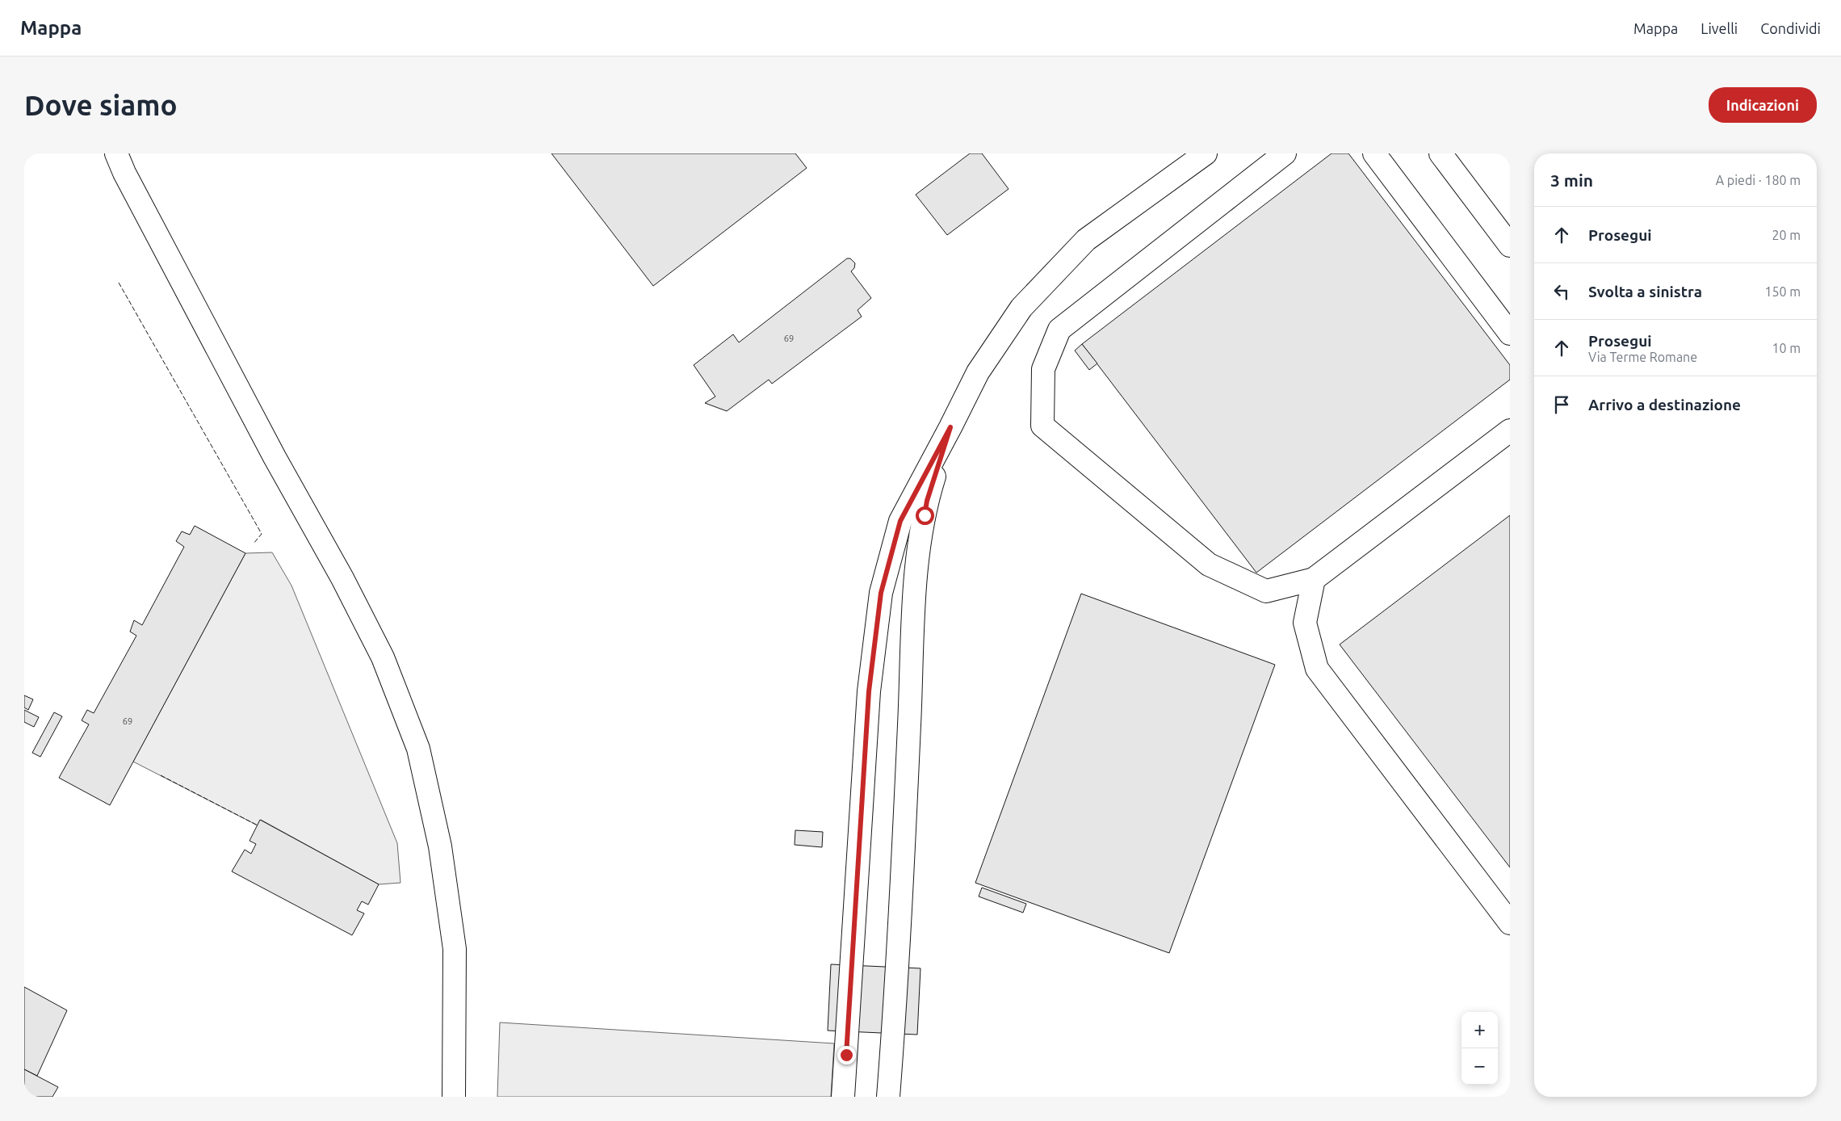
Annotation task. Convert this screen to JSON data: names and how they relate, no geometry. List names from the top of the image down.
{
  "house_numbers": ["69", "69"],
  "page": {
    "header": "Mappa",
    "nav": ["Mappa", "Livelli", "Condividi"],
    "buttons": "Indicazioni",
    "title": "Dove siamo",
    "heading": ["3 min", "A piedi · 180 m"],
    "list": [
      ["Prosegui", "20 m"],
      ["Svolta a sinistra", "150 m"],
      ["Prosegui", "Via Terme Romane", "10 m"],
      "Arrivo a destinazione"
    ],
    "map_buttons": ["+", "−"]
  }
}
